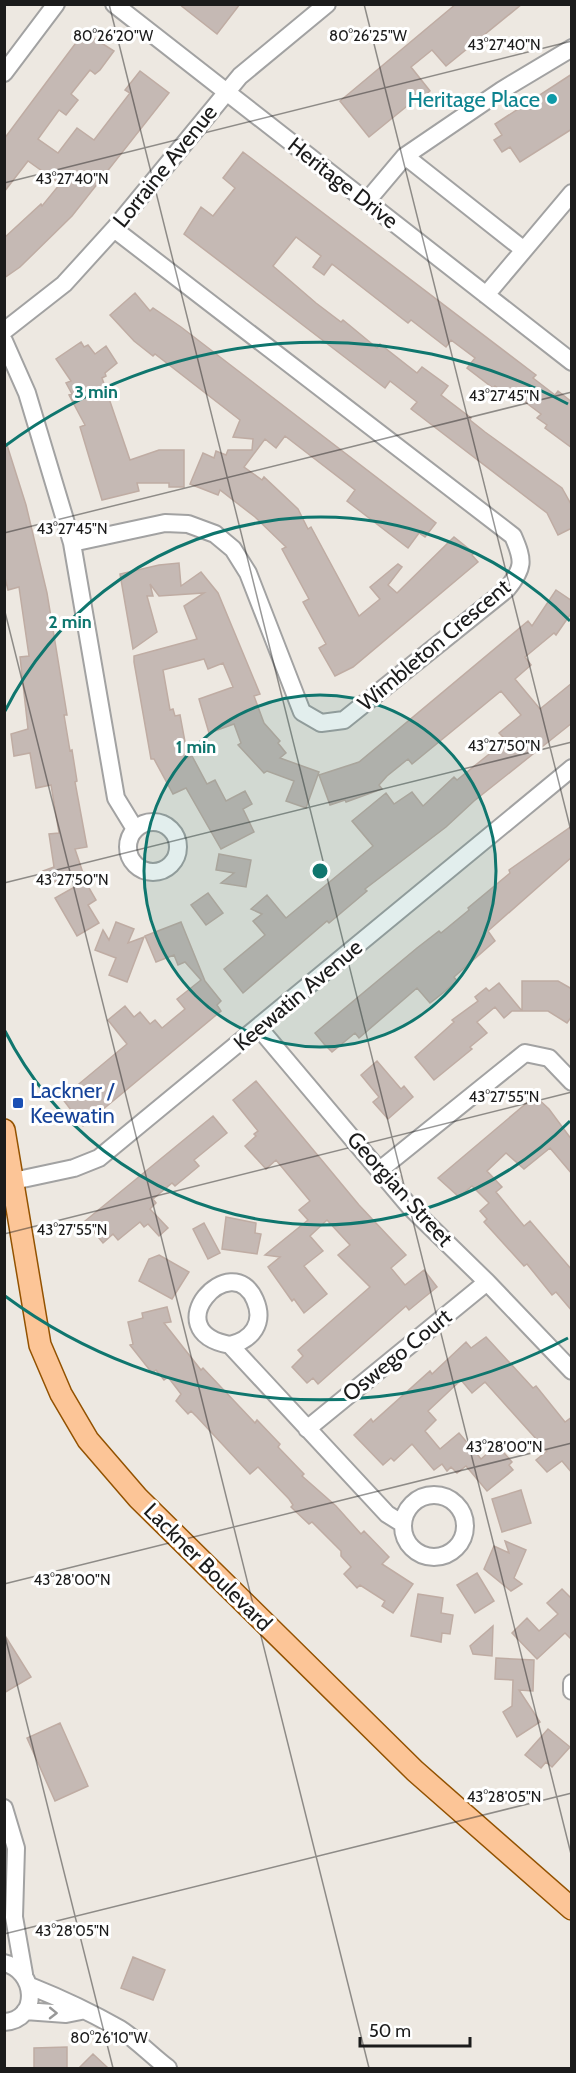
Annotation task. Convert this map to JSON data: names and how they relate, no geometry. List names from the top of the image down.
{
  "streets": {
    "main road": ["Lackner Boulevard"],
    "street": [
      "Lorraine Avenue",
      "Heritage Drive",
      "Wimbleton Crescent",
      "Keewatin Avenue",
      "Georgian Street",
      "Oswego Court"
    ]
  },
  "crossings": [
    ["Lorraine Avenue", "Heritage Drive"],
    ["Lorraine Avenue", "Wimbleton Crescent"],
    ["Keewatin Avenue", "Georgian Street"],
    ["Keewatin Avenue", "Lackner Boulevard"],
    ["Georgian Street", "Oswego Court"]
  ],
  "places": {
    "other": ["Heritage Place"],
    "transit": ["Lackner / Keewatin"]
  },
  "scale_bar": "50 m",
  "coordinates": [
    "80°26'20\"W",
    "80°26'25\"W",
    "43°27'40\"N",
    "43°27'45\"N",
    "43°27'50\"N",
    "43°27'55\"N",
    "43°28'00\"N",
    "43°28'05\"N",
    "80°26'10\"W"
  ],
  "rings": ["3 min", "2 min", "1 min"]
}
